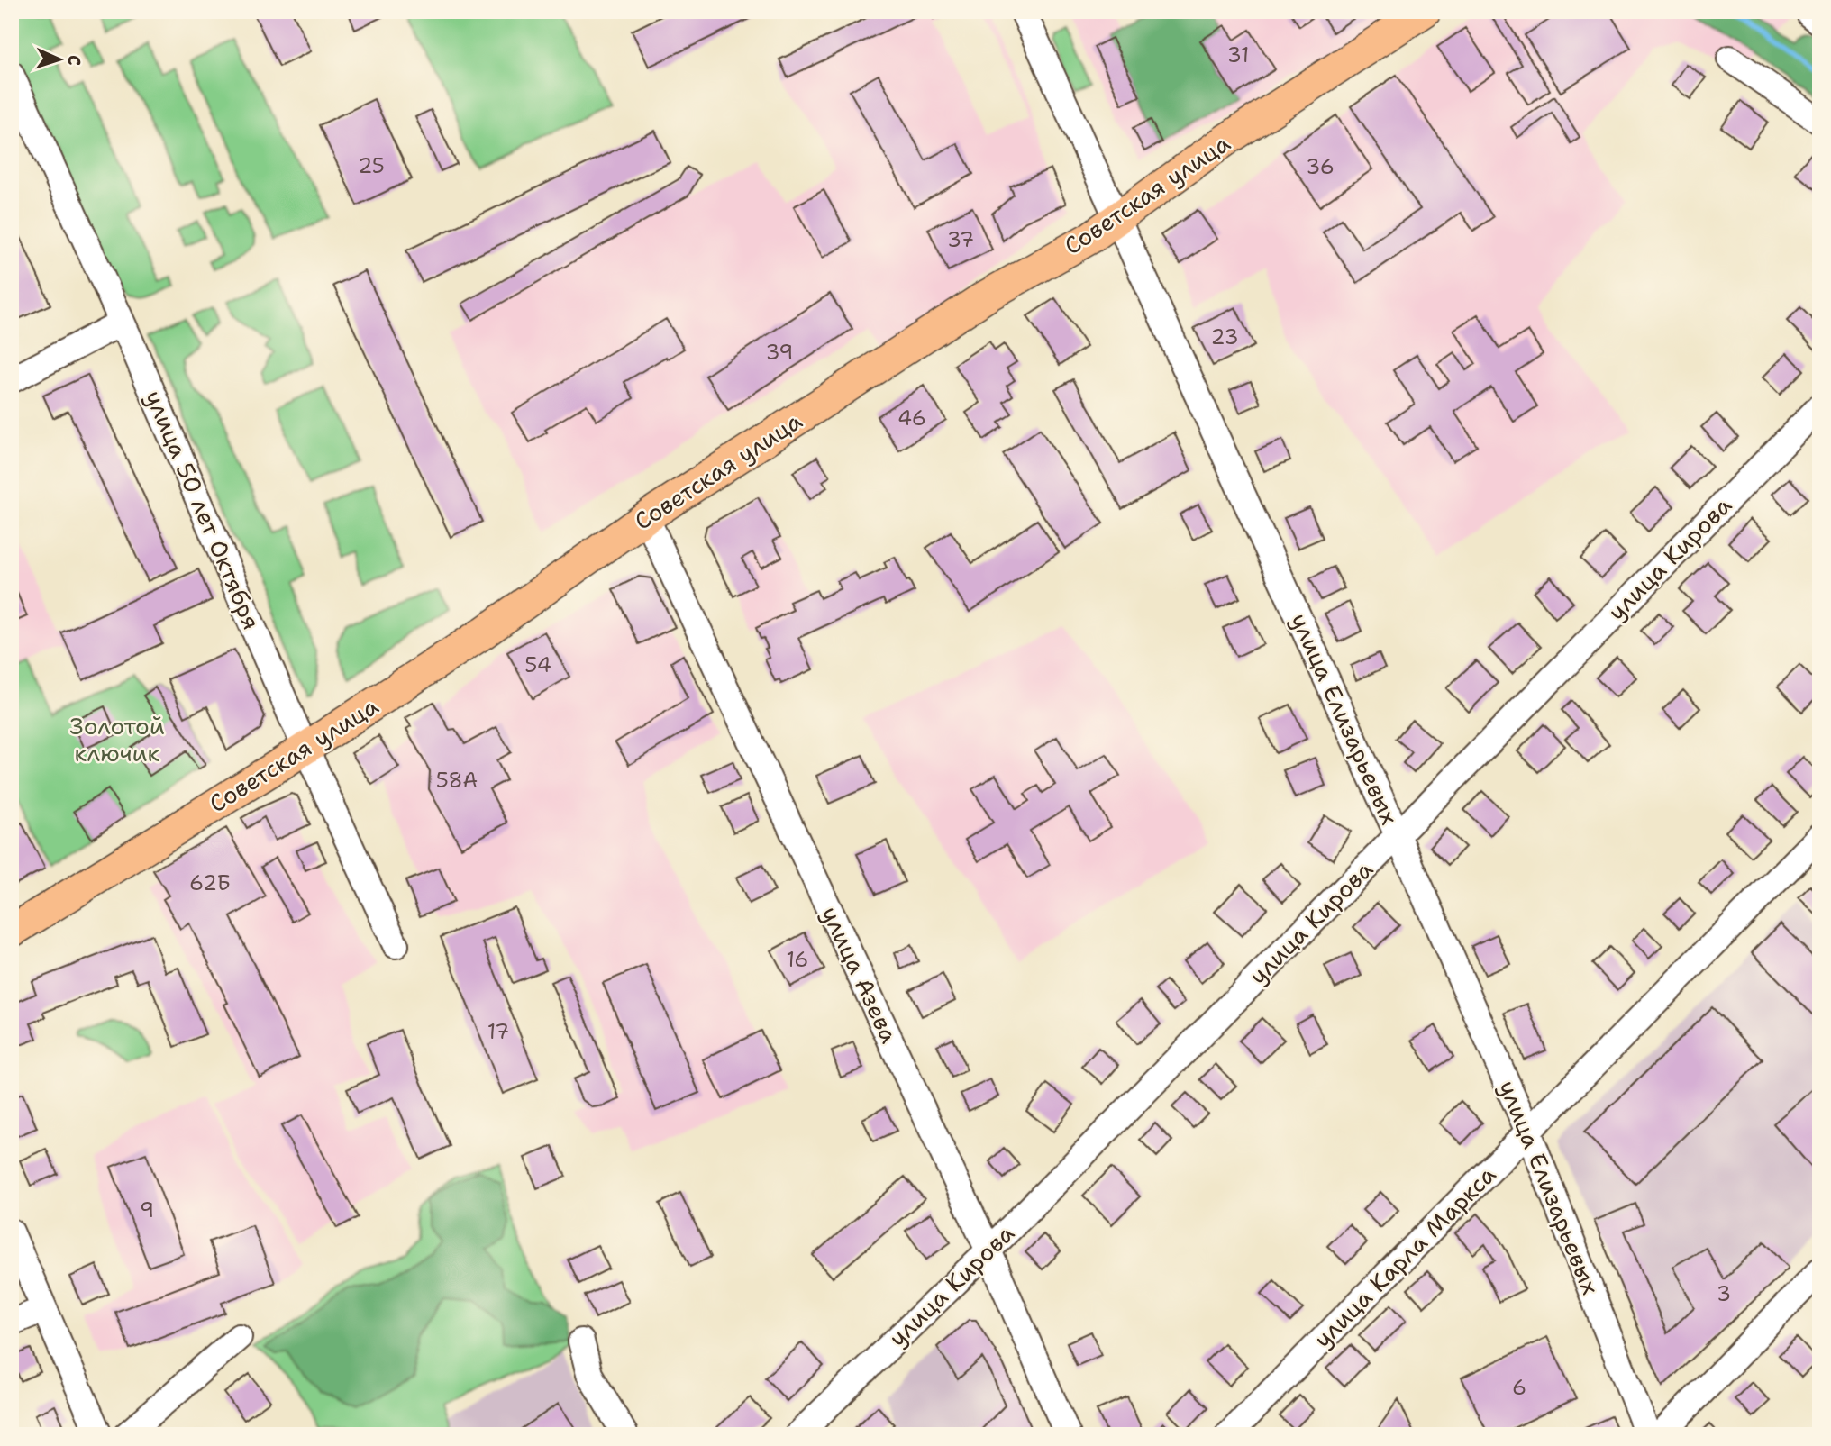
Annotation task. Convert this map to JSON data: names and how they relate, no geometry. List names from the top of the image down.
{
  "streets": {
    "main road": ["Советская улица"],
    "street": [
      "улица 50 лет Октября",
      "улица Кирова",
      "улица Елизарьевых",
      "улица Азева",
      "улица Карла Маркса"
    ]
  },
  "crossings": [
    ["Советская улица", "улица 50 лет Октября"],
    ["Советская улица", "улица Елизарьевых"],
    ["Советская улица", "улица Азева"],
    ["улица Кирова", "улица Елизарьевых"],
    ["улица Кирова", "улица Азева"],
    ["улица Елизарьевых", "улица Карла Маркса"]
  ],
  "parks": ["Золотой ключик"],
  "house_numbers": [
    "31",
    "25",
    "36",
    "37",
    "23",
    "39",
    "46",
    "54",
    "58А",
    "62Б",
    "16",
    "17",
    "9",
    "3",
    "6"
  ],
  "north": "right"
}
